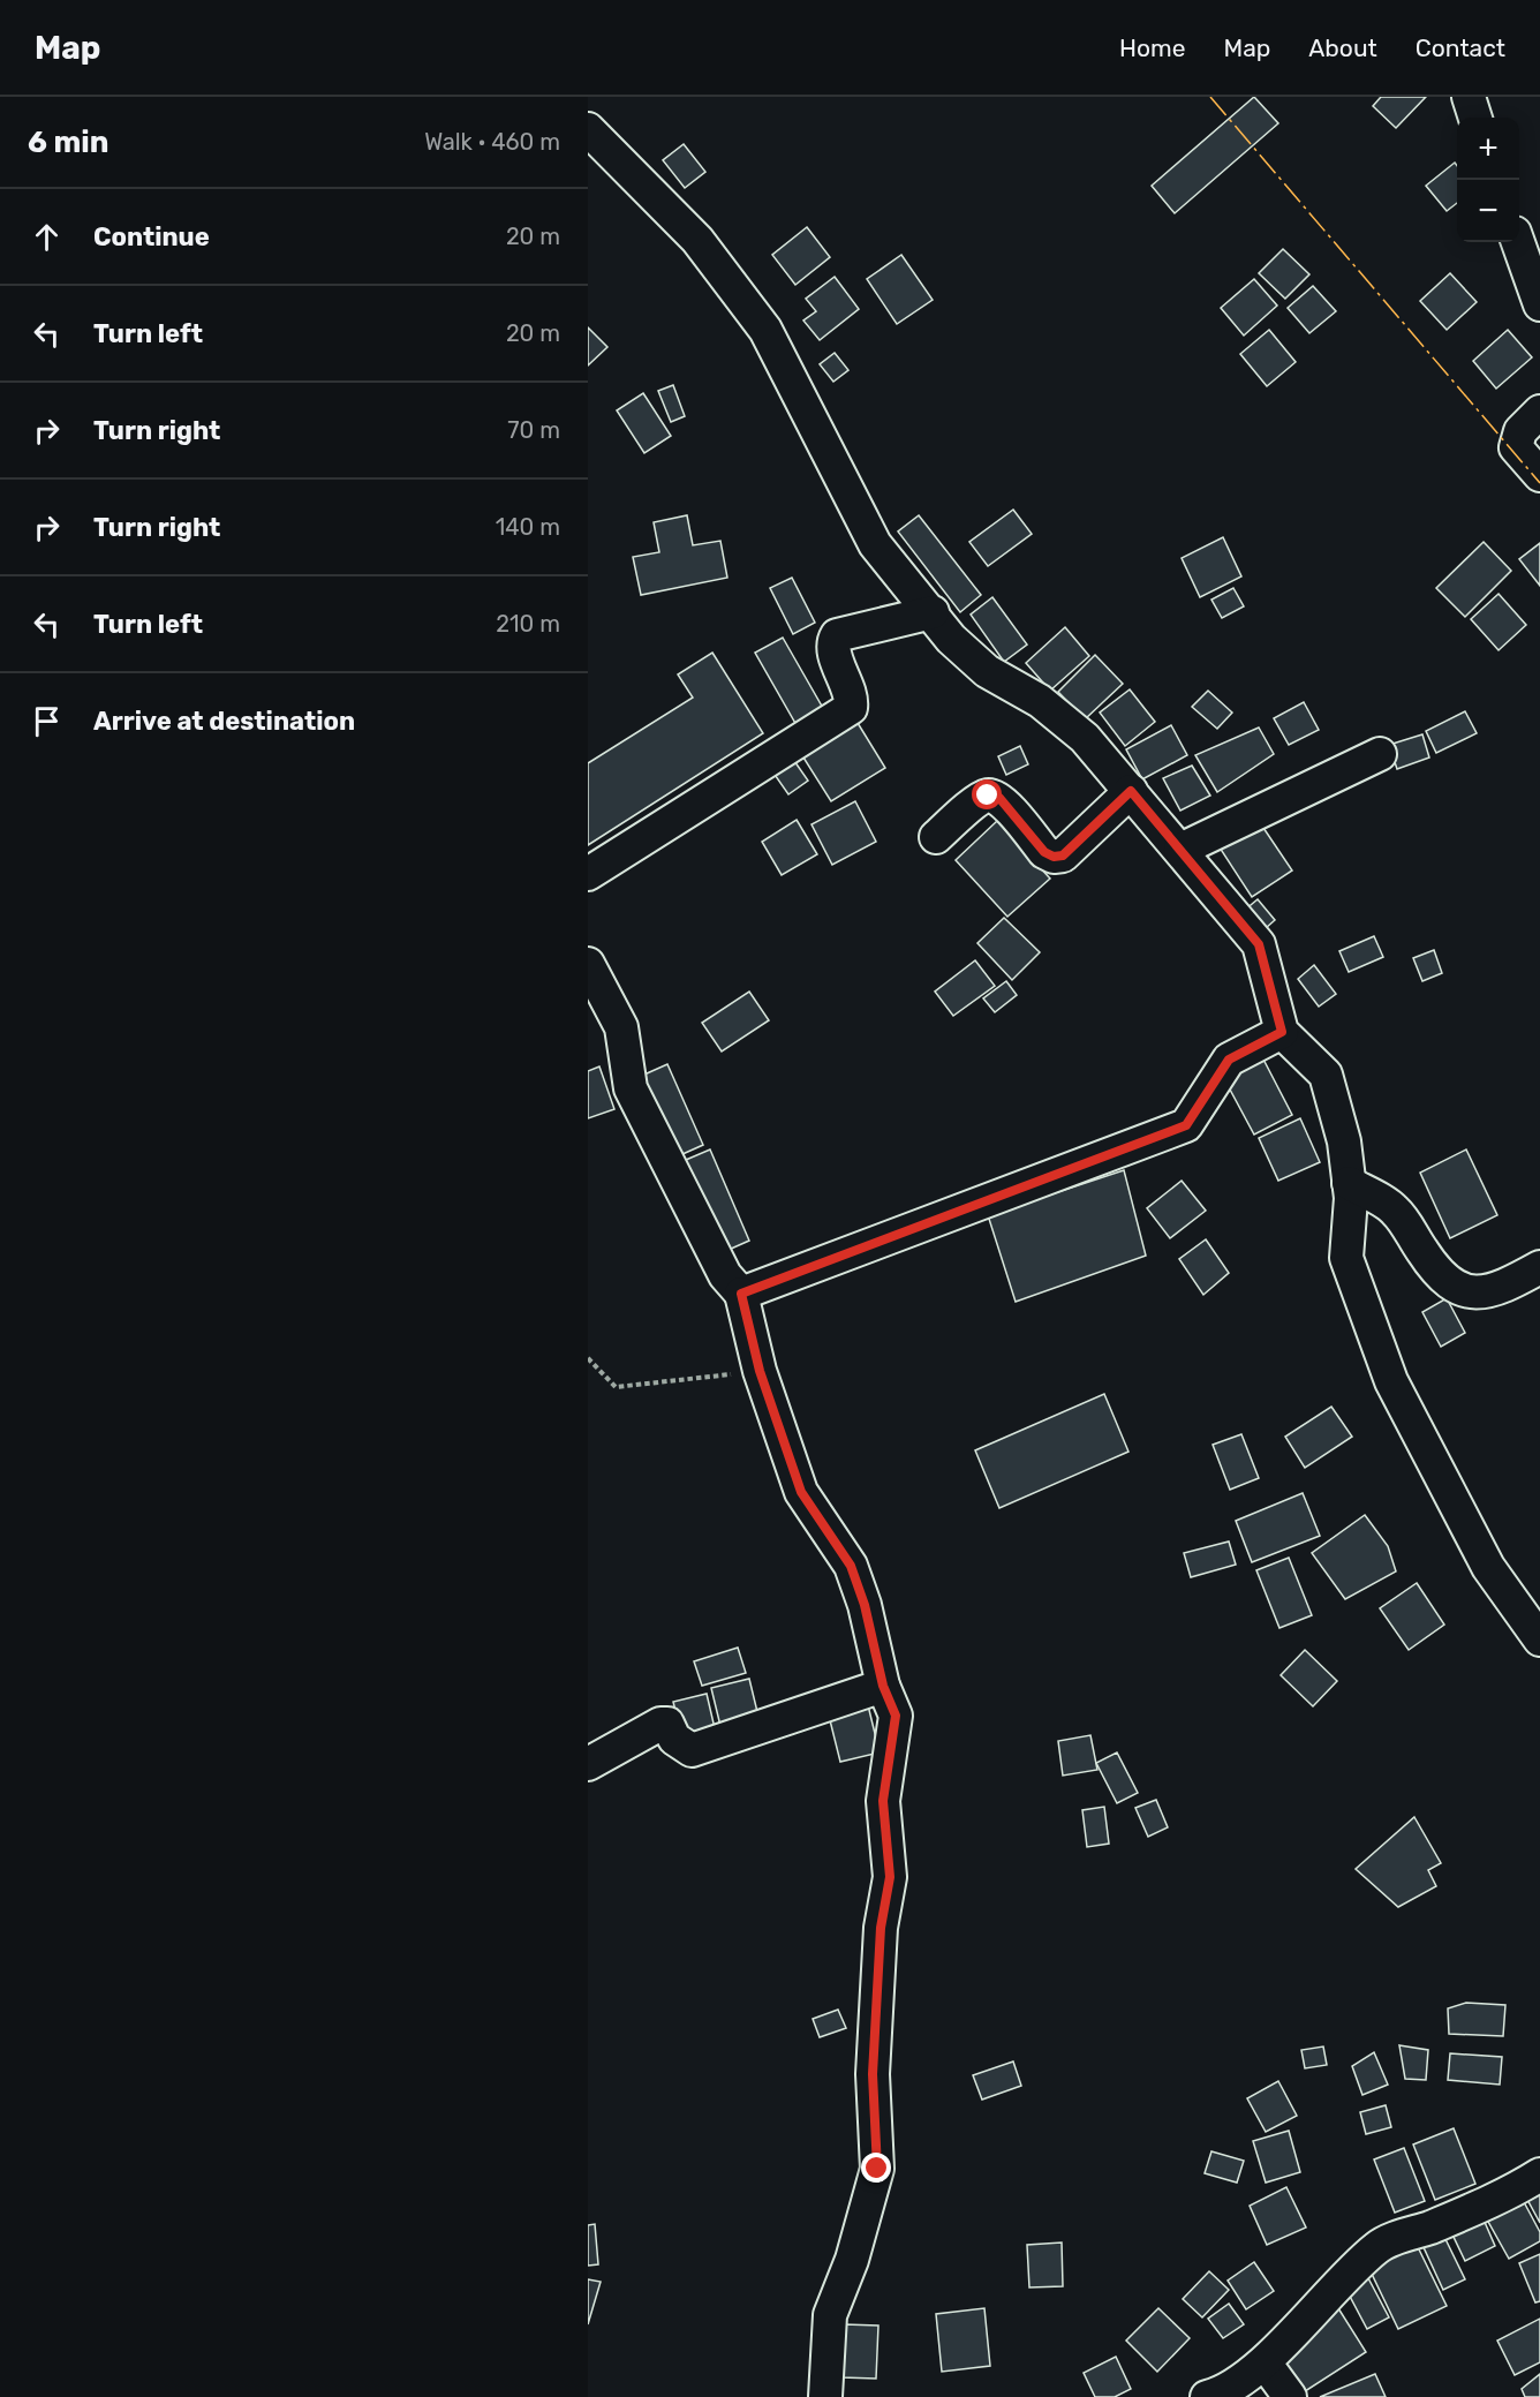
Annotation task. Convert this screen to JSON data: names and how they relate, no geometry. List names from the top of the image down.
{
  "page": {
    "header": "Map",
    "nav": [
      "Home",
      "Map",
      "About",
      "Contact"
    ],
    "heading": ["6 min", "Walk · 460 m"],
    "map_buttons": ["+", "−"],
    "list": [
      ["Continue", "20 m"],
      ["Turn left", "20 m"],
      ["Turn right", "70 m"],
      ["Turn right", "140 m"],
      ["Turn left", "210 m"],
      "Arrive at destination"
    ]
  }
}
